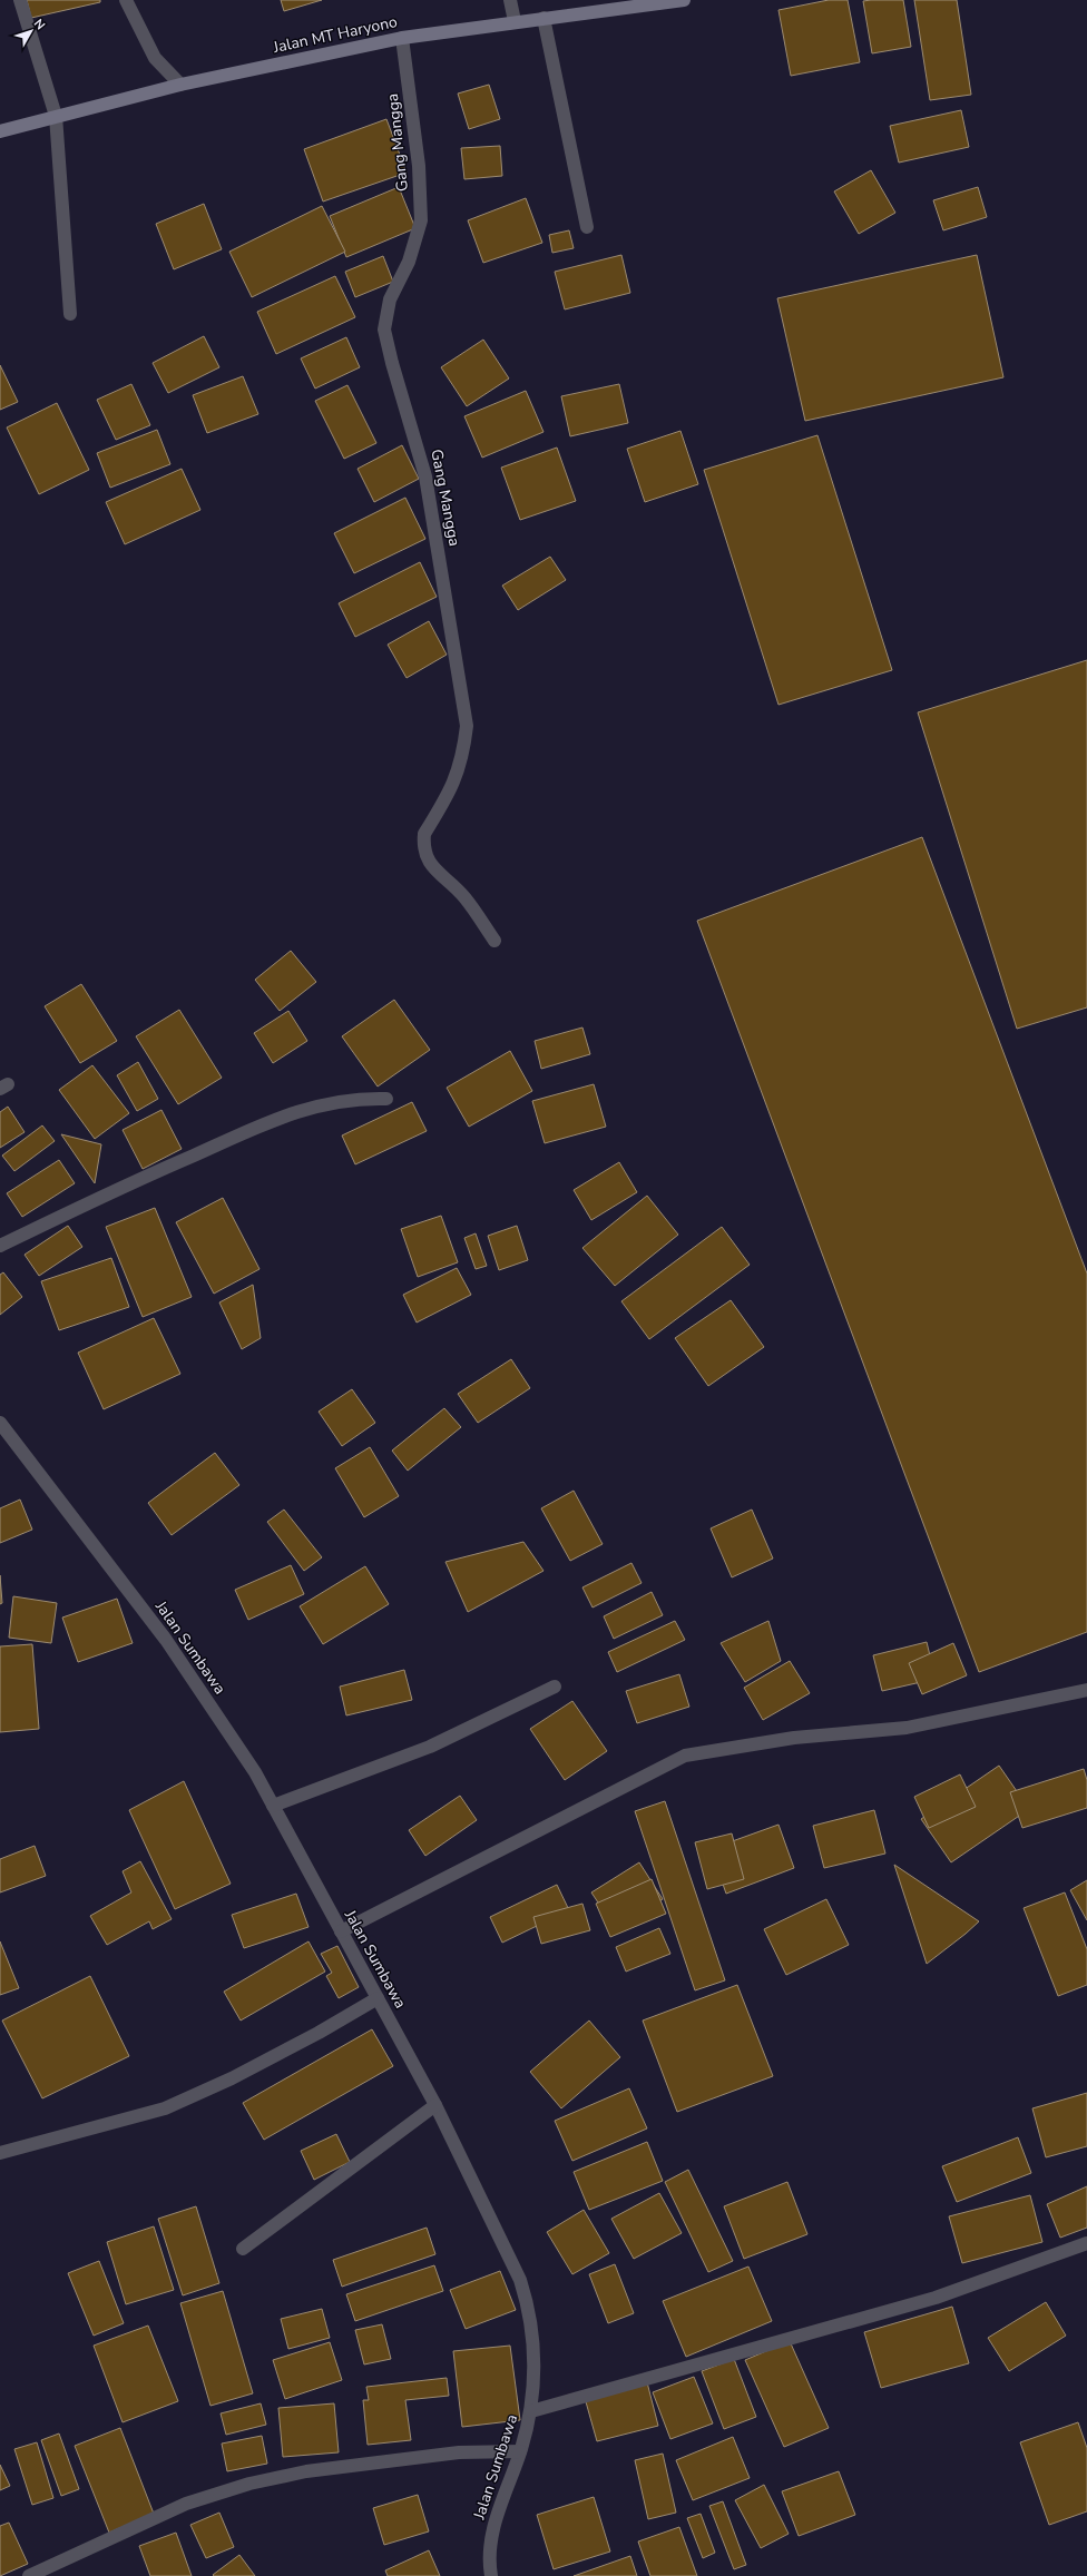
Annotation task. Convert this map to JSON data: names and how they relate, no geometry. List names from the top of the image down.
{
  "streets": {
    "main road": ["Jalan MT Haryono"],
    "street": ["Gang Mangga", "Jalan Sumbawa"]
  },
  "crossings": [
    ["Jalan MT Haryono", "Gang Mangga"]
  ],
  "north": "top right"
}
